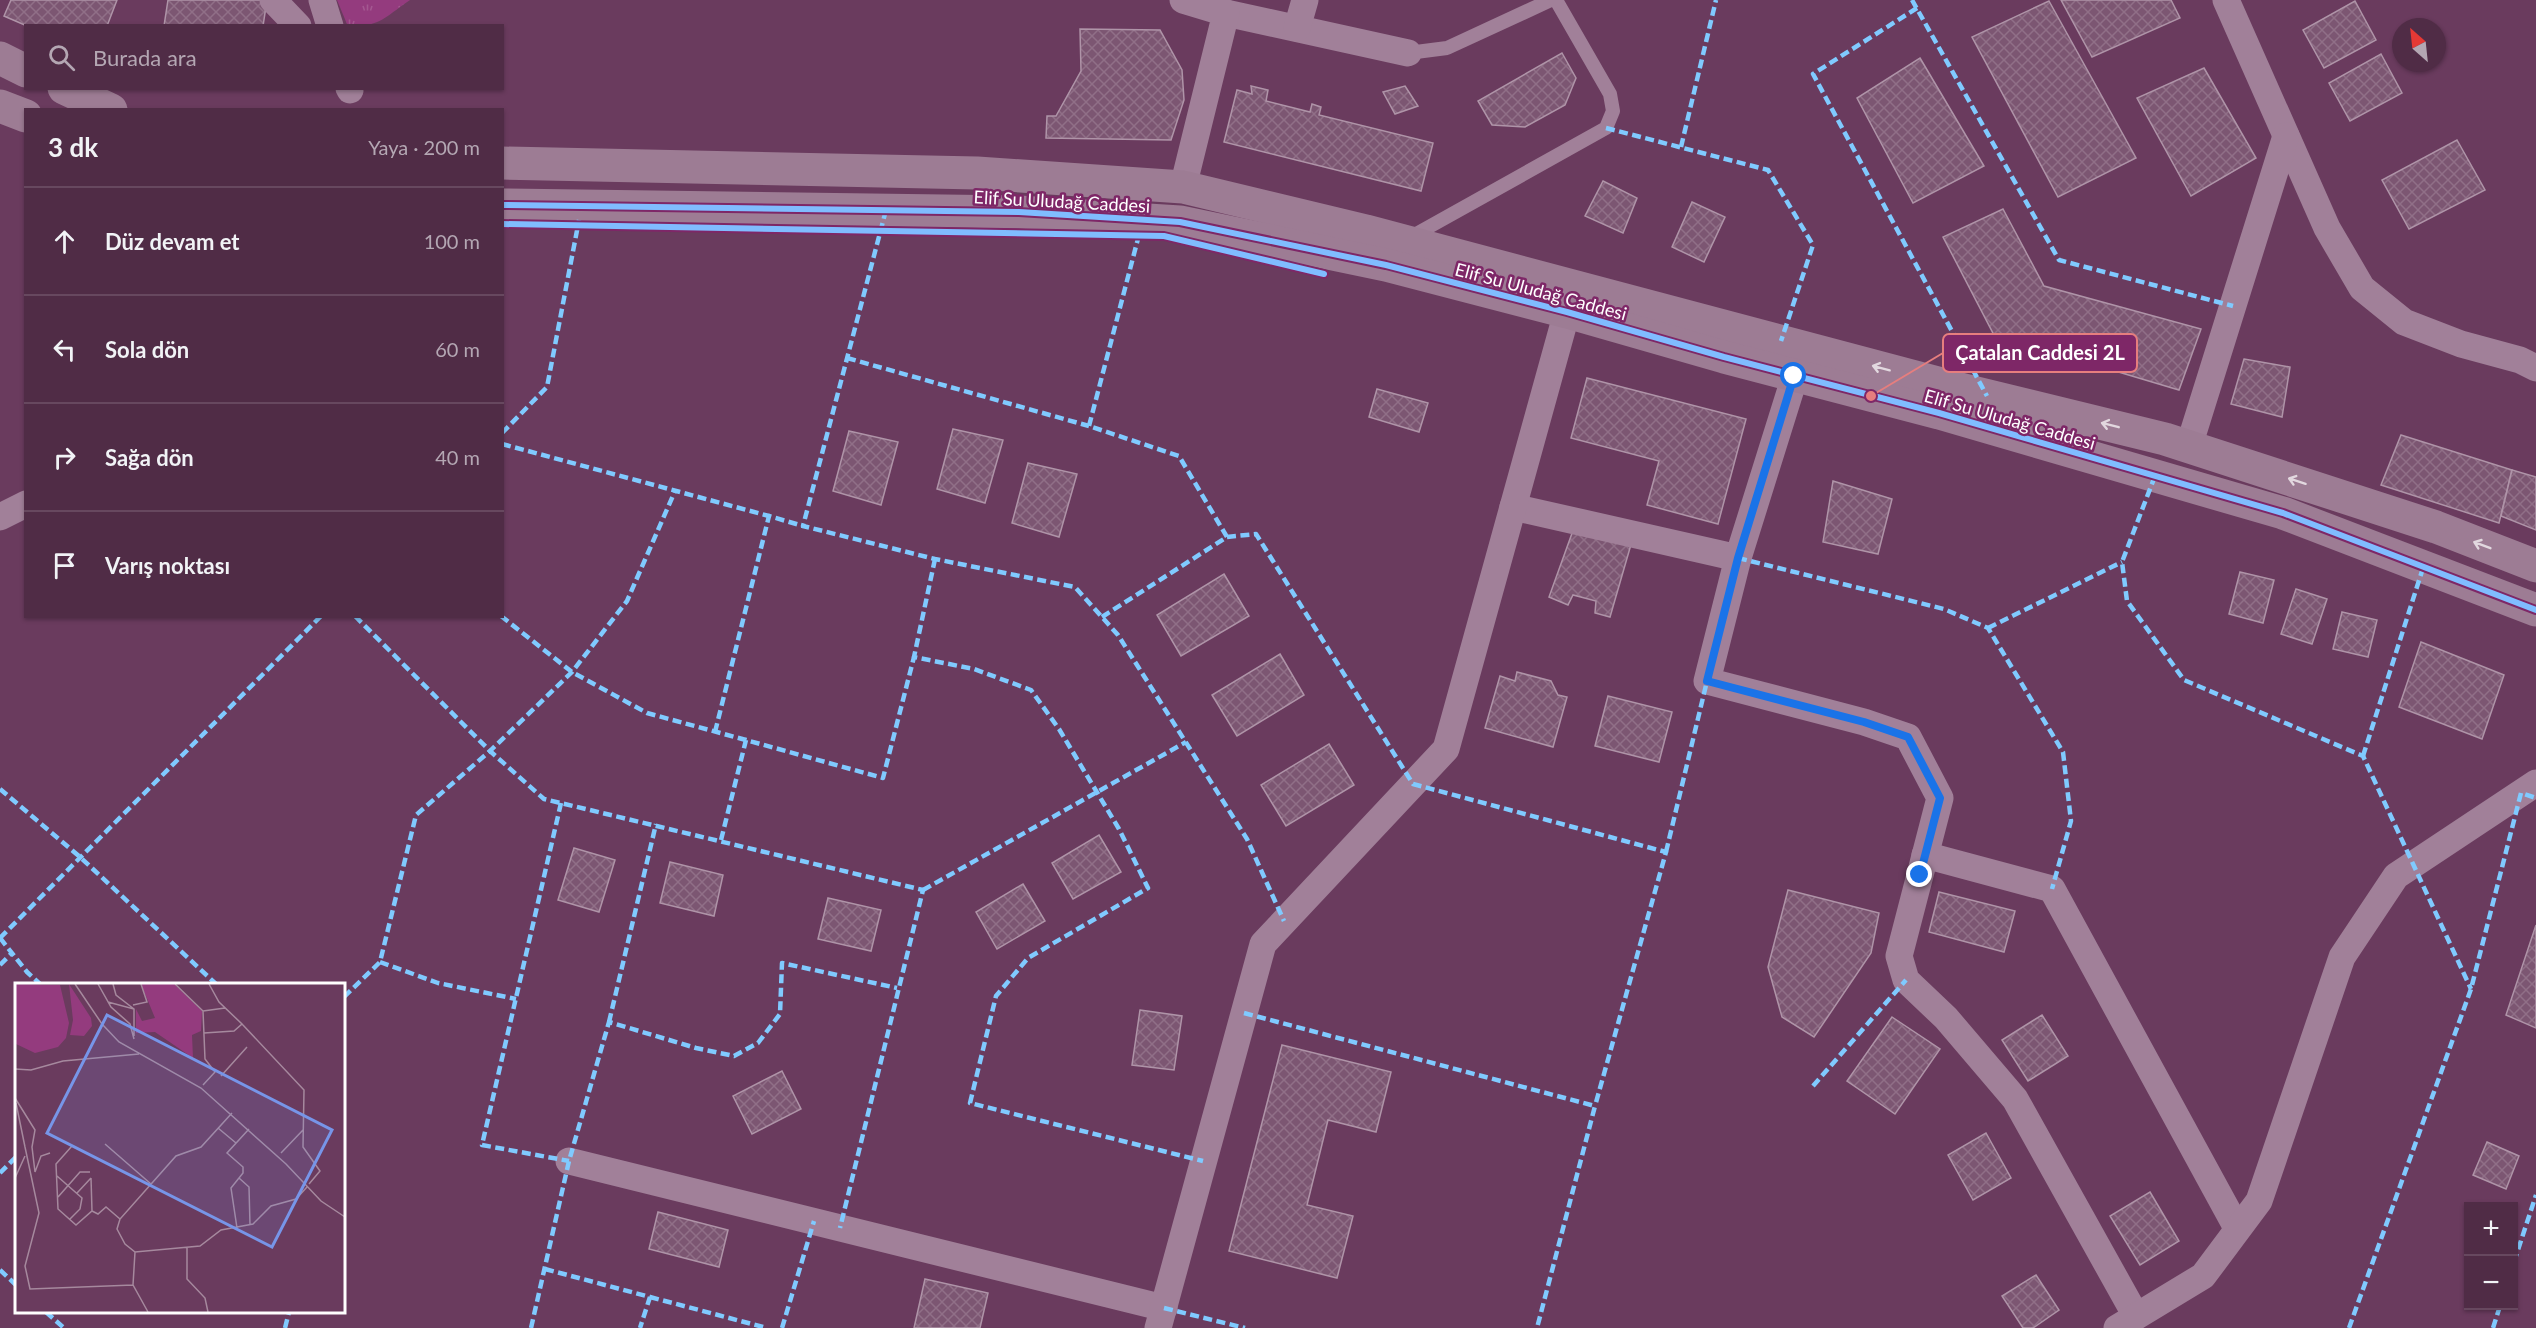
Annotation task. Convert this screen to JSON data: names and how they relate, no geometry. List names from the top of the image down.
{
  "streets": {
    "main road": ["Elif Su Uludağ Caddesi"]
  },
  "places": ["Çatalan Caddesi 2L"],
  "north": "top left",
  "page": {
    "search": "Burada ara",
    "heading": ["3 dk", "Yaya · 200 m"],
    "list": [
      ["Düz devam et", "100 m"],
      ["Sola dön", "60 m"],
      ["Sağa dön", "40 m"],
      "Varış noktası"
    ],
    "map_buttons": ["+", "−"]
  }
}
